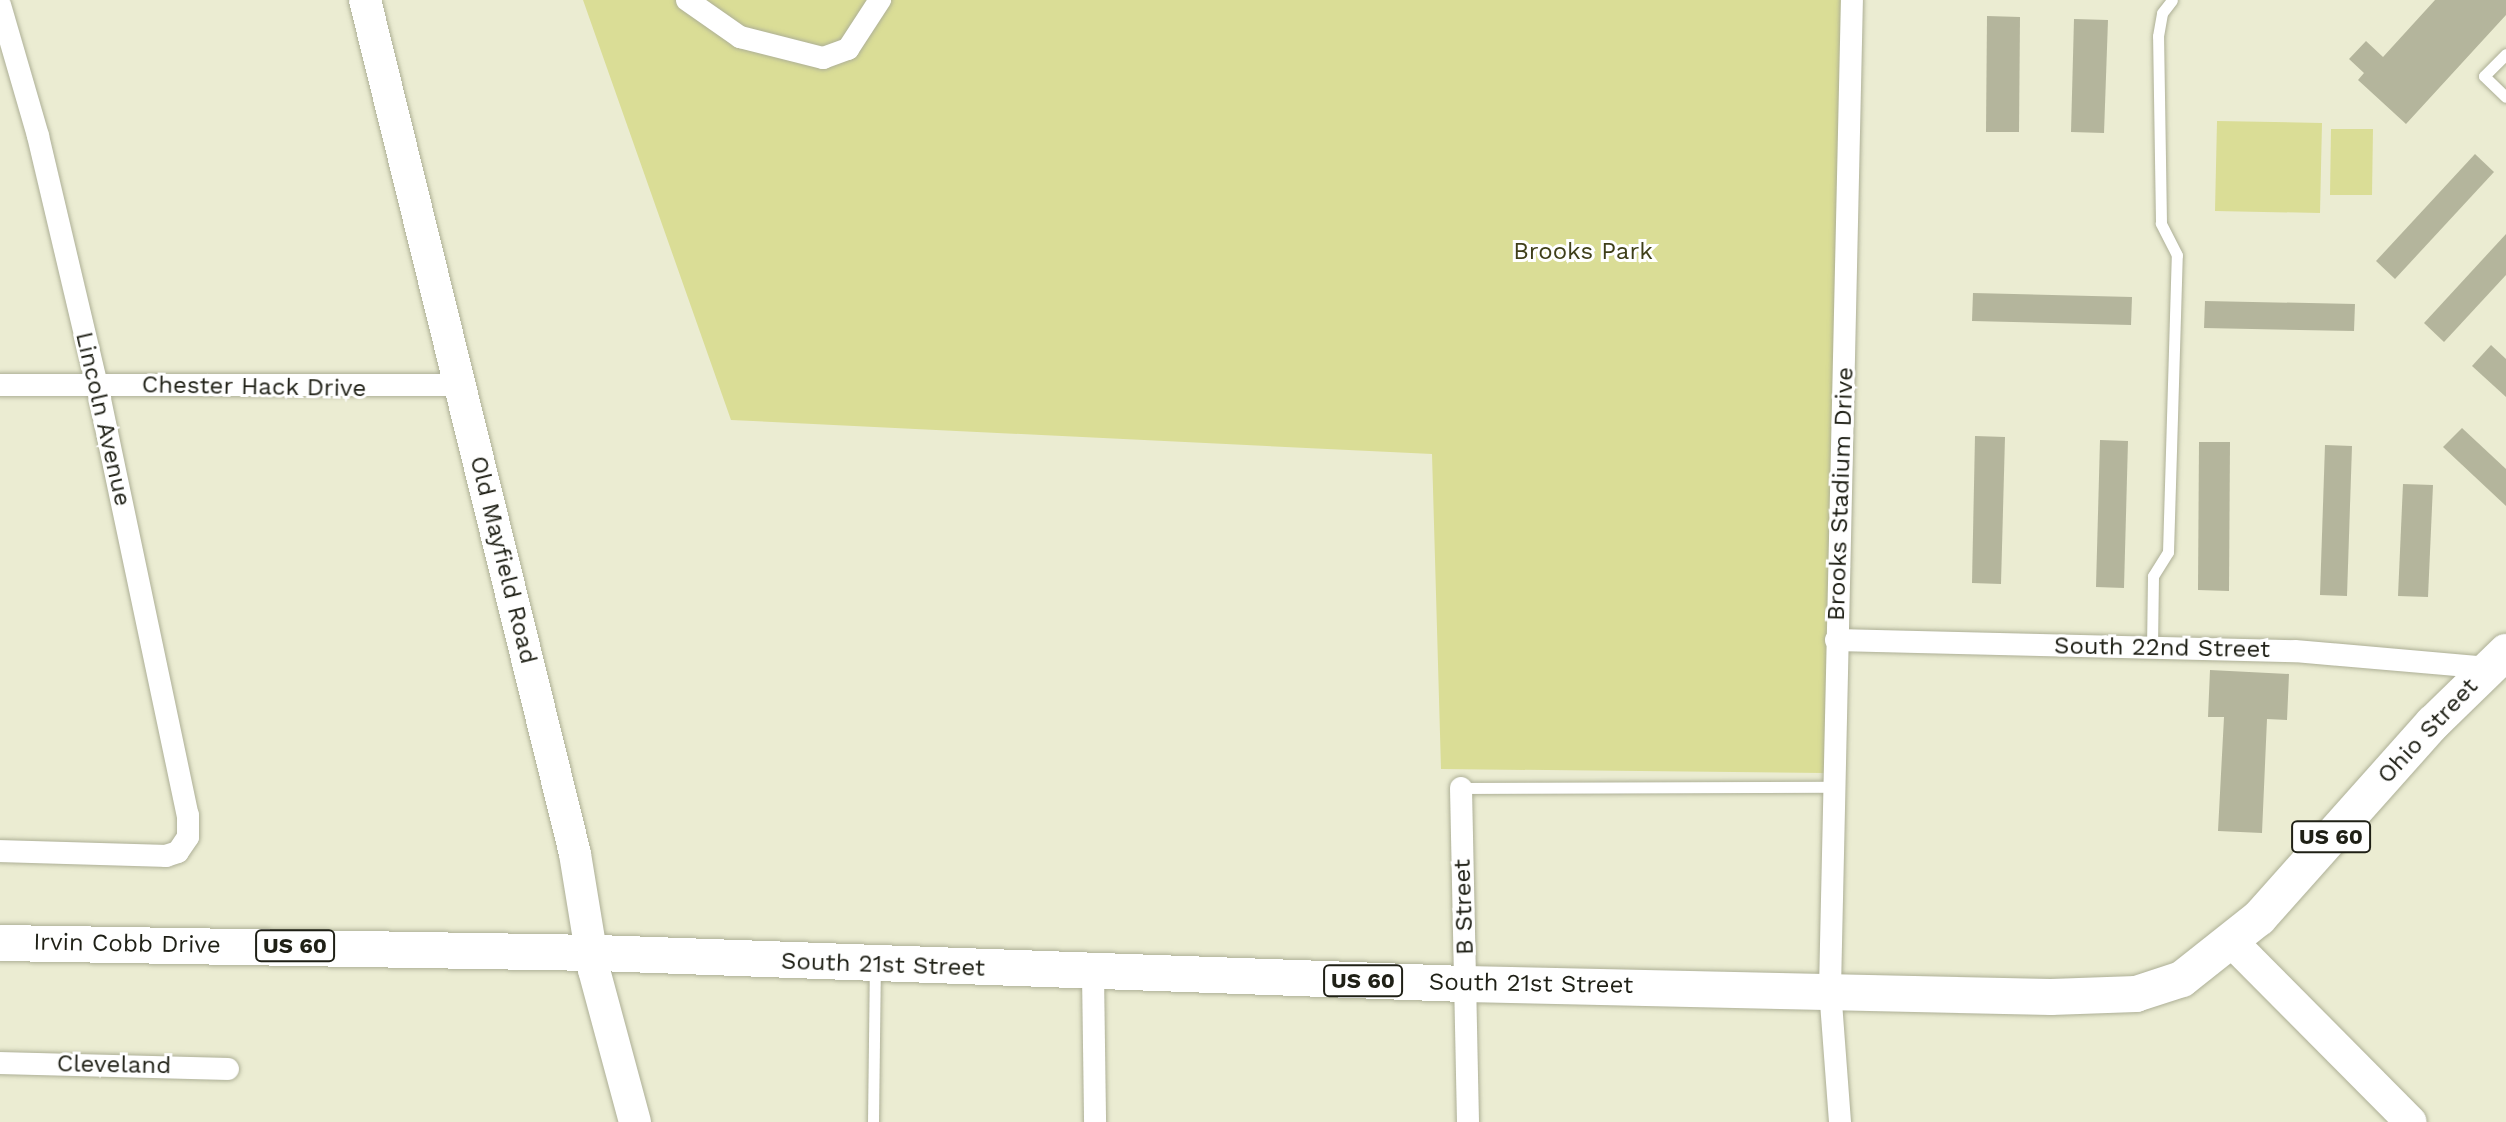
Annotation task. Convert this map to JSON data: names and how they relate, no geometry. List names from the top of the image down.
{
  "streets": {
    "main road": [
      "Old Mayfield Road",
      "Ohio Street",
      "US 60",
      "Irvin Cobb Drive",
      "South 21st Street"
    ],
    "street": [
      "Chester Hack Drive",
      "Lincoln Avenue",
      "Brooks Stadium Drive",
      "South 22nd Street",
      "B Street",
      "Cleveland"
    ]
  },
  "crossings": [
    ["Chester Hack Drive", "Lincoln Avenue"],
    ["Chester Hack Drive", "Old Mayfield Road"],
    ["Brooks Stadium Drive", "South 22nd Street"],
    ["Brooks Stadium Drive", "South 21st Street"],
    ["Old Mayfield Road", "Irvin Cobb Drive"],
    ["Old Mayfield Road", "South 21st Street"],
    ["South 22nd Street", "Ohio Street"],
    ["Ohio Street", "South 21st Street"],
    ["B Street", "South 21st Street"],
    ["Irvin Cobb Drive", "South 21st Street"]
  ],
  "parks": ["Brooks Park"]
}
